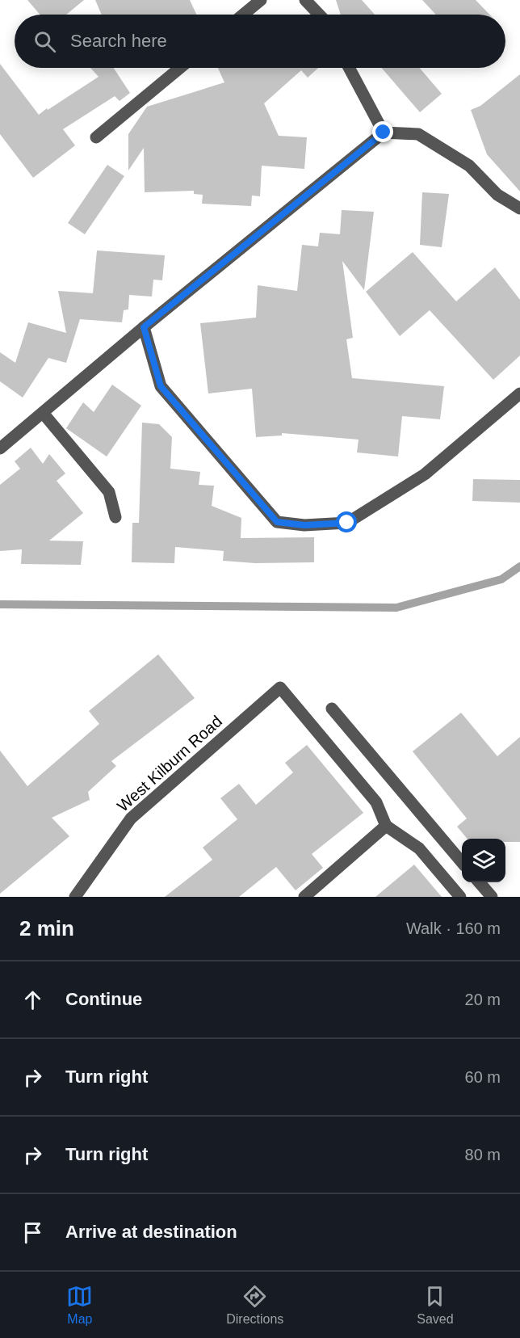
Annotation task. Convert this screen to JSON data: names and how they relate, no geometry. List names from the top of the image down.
{
  "streets": {
    "street": ["West Kilburn Road"]
  },
  "page": {
    "search": "Search here",
    "heading": ["2 min", "Walk · 160 m"],
    "list": [
      ["Continue", "20 m"],
      ["Turn right", "60 m"],
      ["Turn right", "80 m"],
      "Arrive at destination"
    ],
    "nav": ["Map", "Directions", "Saved"]
  }
}
